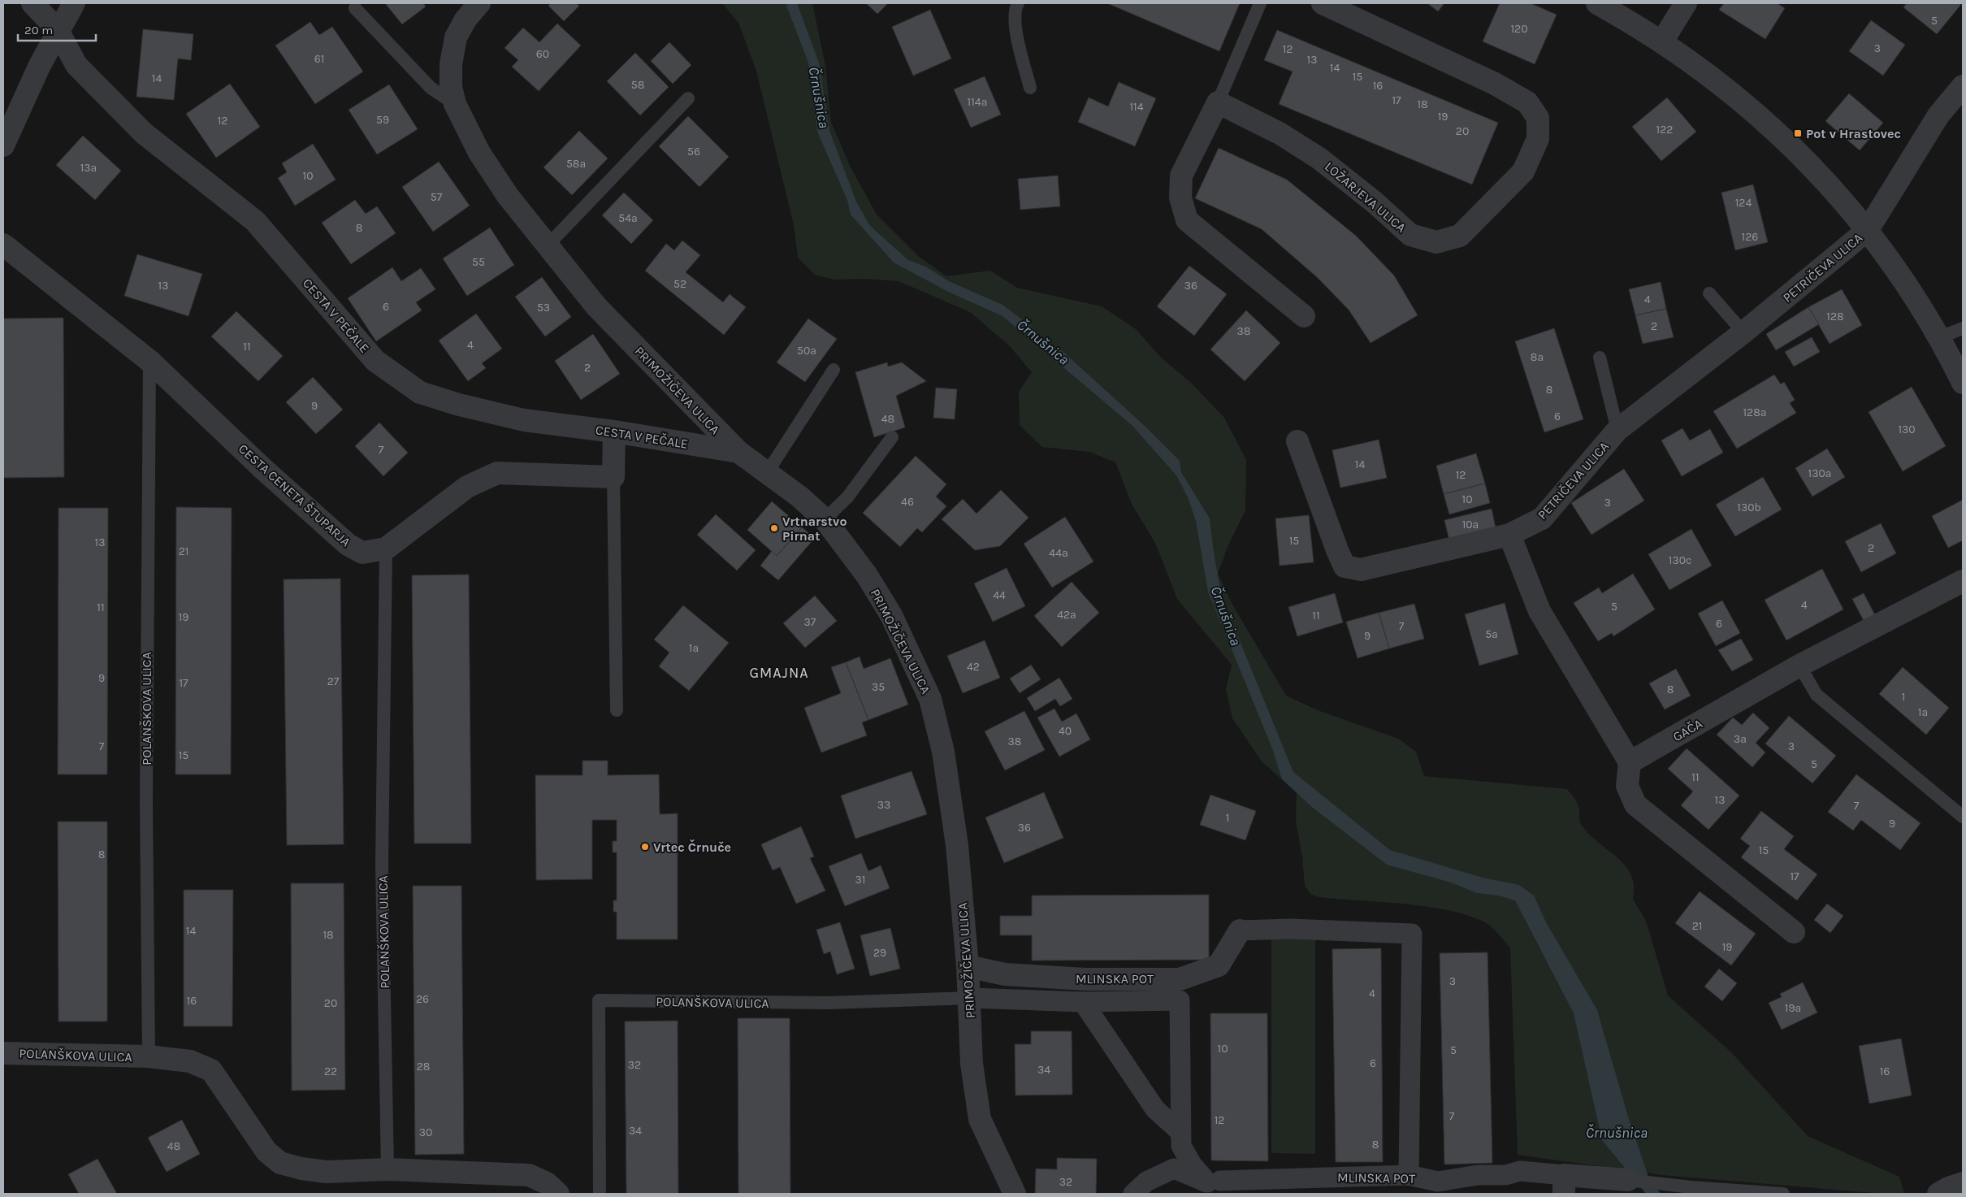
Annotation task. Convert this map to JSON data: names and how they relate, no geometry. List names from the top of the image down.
{
  "streets": {
    "street": [
      "LOŽARJEVA ULICA",
      "PETRIČEVA ULICA",
      "CESTA V PEČALE",
      "PRIMOŽIČEVA ULICA",
      "CESTA CENETA ŠTUPARJA",
      "POLANŠKOVA ULICA",
      "GAČA",
      "MLINSKA POT"
    ]
  },
  "crossings": [
    ["CESTA V PEČALE", "PRIMOŽIČEVA ULICA"],
    ["PRIMOŽIČEVA ULICA", "POLANŠKOVA ULICA"],
    ["PRIMOŽIČEVA ULICA", "MLINSKA POT"],
    ["CESTA CENETA ŠTUPARJA", "POLANŠKOVA ULICA"]
  ],
  "districts": ["GMAJNA"],
  "water": ["Črnušnica"],
  "places": {
    "transit": ["Pot v Hrastovec"],
    "other": ["Vrtnarstvo Pirnat", "Vrtec Črnuče"]
  },
  "house_numbers": [
    "5",
    "120",
    "3",
    "12",
    "60",
    "61",
    "13",
    "14",
    "15",
    "14",
    "58",
    "16",
    "17",
    "114a",
    "18",
    "114",
    "19",
    "59",
    "12",
    "122",
    "20",
    "56",
    "58a",
    "13a",
    "10",
    "57",
    "124",
    "54a",
    "8",
    "126",
    "55",
    "52",
    "13",
    "36",
    "4",
    "6",
    "53",
    "128",
    "2",
    "38",
    "4",
    "11",
    "50a",
    "8a",
    "2",
    "8",
    "9",
    "128a",
    "6",
    "48",
    "130",
    "7",
    "14",
    "130a",
    "12",
    "10",
    "46",
    "3",
    "130b",
    "10a",
    "15",
    "13",
    "2",
    "21",
    "44a",
    "130c",
    "44",
    "4",
    "5",
    "11",
    "42a",
    "11",
    "19",
    "37",
    "6",
    "7",
    "5a",
    "9",
    "1a",
    "42",
    "9",
    "27",
    "17",
    "35",
    "8",
    "1",
    "1a",
    "40",
    "3a",
    "38",
    "7",
    "3",
    "15",
    "5",
    "11",
    "13",
    "33",
    "7",
    "1",
    "9",
    "36",
    "15",
    "8",
    "17",
    "31",
    "21",
    "14",
    "18",
    "19",
    "29",
    "3",
    "4",
    "26",
    "16",
    "20",
    "19a",
    "10",
    "5",
    "6",
    "32",
    "28",
    "34",
    "22",
    "16",
    "7",
    "12",
    "34",
    "30",
    "8",
    "48",
    "32"
  ],
  "scale_bar": "20 m"
}
